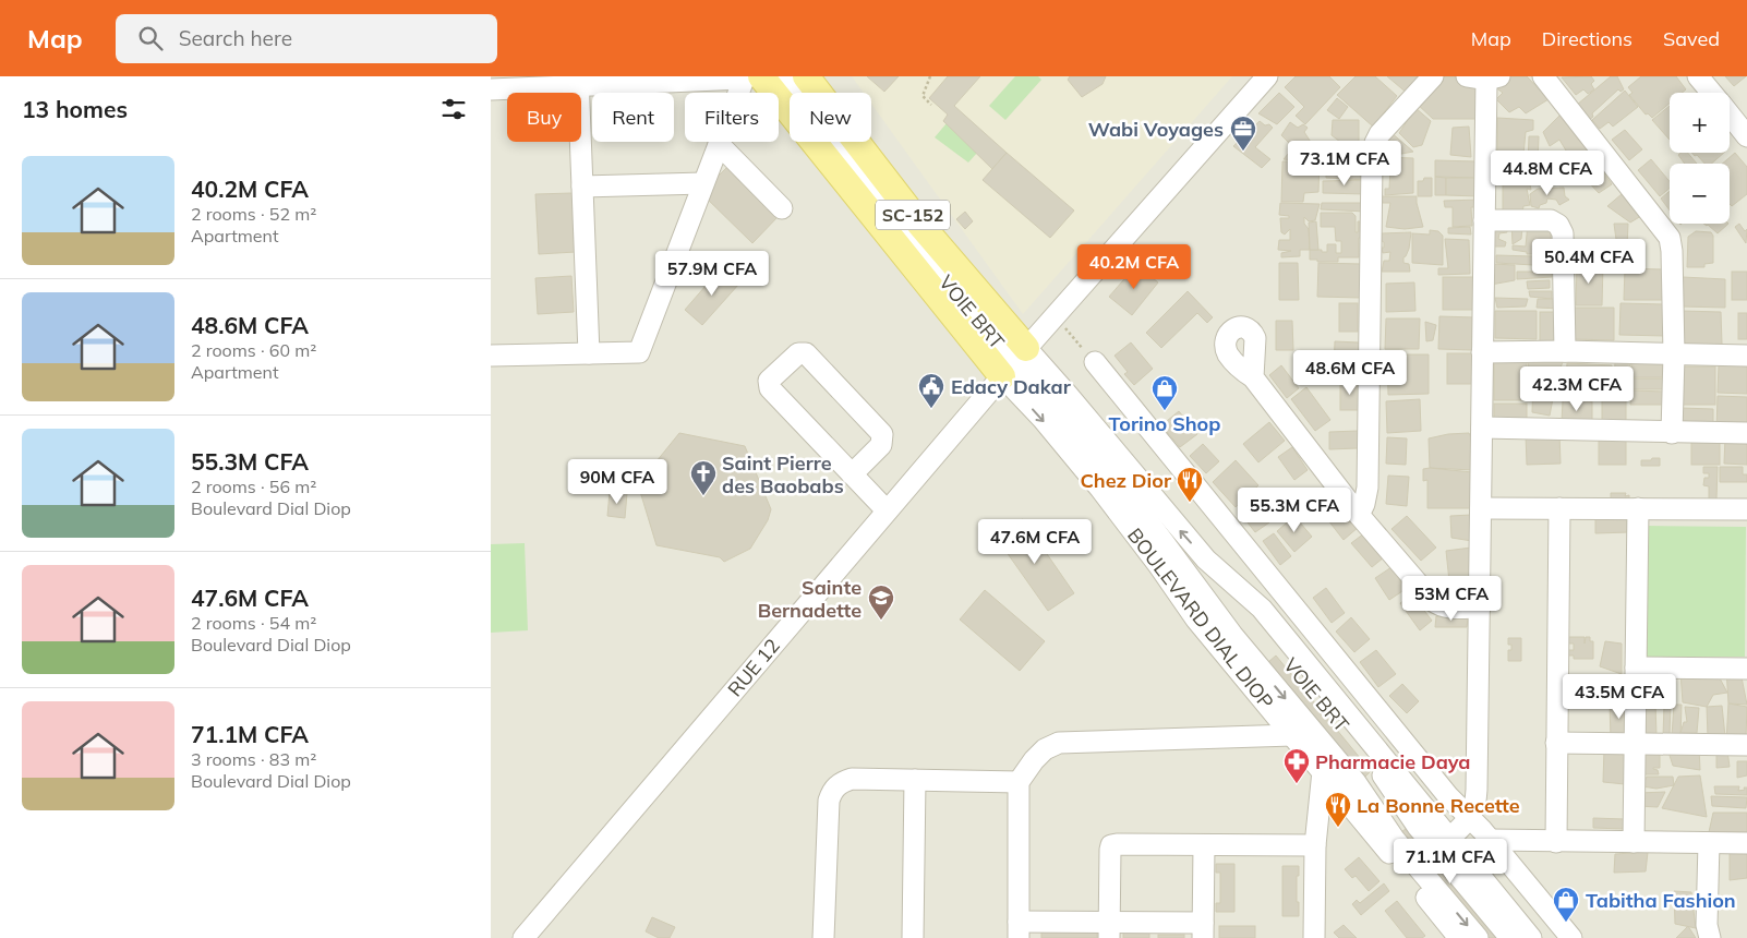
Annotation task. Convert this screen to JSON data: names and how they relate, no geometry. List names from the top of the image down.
{
  "streets": {
    "main road": ["SC-152"],
    "street": ["VOIE BRT", "BOULEVARD DIAL DIOP", "RUE 12"]
  },
  "crossings": [
    ["SC-152", "VOIE BRT"],
    ["SC-152", "BOULEVARD DIAL DIOP"],
    ["SC-152", "RUE 12"],
    ["VOIE BRT", "BOULEVARD DIAL DIOP"],
    ["VOIE BRT", "RUE 12"],
    ["BOULEVARD DIAL DIOP", "RUE 12"]
  ],
  "places": {
    "office": ["Wabi Voyages"],
    "public building": ["Edacy Dakar"],
    "shop": ["Torino Shop", "Tabitha Fashion"],
    "church": ["Saint Pierre des Baobabs"],
    "restaurant": ["Chez Dior", "La Bonne Recette"],
    "school or university": ["Sainte Bernadette"],
    "pharmacy": ["Pharmacie Daya"]
  },
  "page": {
    "header": "Map",
    "search": "Search here",
    "nav": ["Map", "Directions", "Saved"],
    "heading": "13 homes",
    "map_buttons": ["+", "−"],
    "chip": [
      "Buy",
      "Rent",
      "Filters",
      "New"
    ],
    "price": [
      "73.1M CFA",
      "44.8M CFA",
      "50.4M CFA",
      "40.2M CFA",
      "57.9M CFA",
      "48.6M CFA",
      "42.3M CFA",
      "90M CFA",
      "55.3M CFA",
      "47.6M CFA",
      "53M CFA",
      "43.5M CFA",
      "71.1M CFA"
    ],
    "list": [
      {
        "name": "40.2M CFA",
        "note": "2 rooms · 52 m² · Apartment"
      },
      {
        "name": "48.6M CFA",
        "note": "2 rooms · 60 m² · Apartment"
      },
      {
        "name": "55.3M CFA",
        "note": "2 rooms · 56 m² · Boulevard Dial Diop"
      },
      {
        "name": "47.6M CFA",
        "note": "2 rooms · 54 m² · Boulevard Dial Diop"
      },
      {
        "name": "71.1M CFA",
        "note": "3 rooms · 83 m² · Boulevard Dial Diop"
      }
    ]
  }
}
